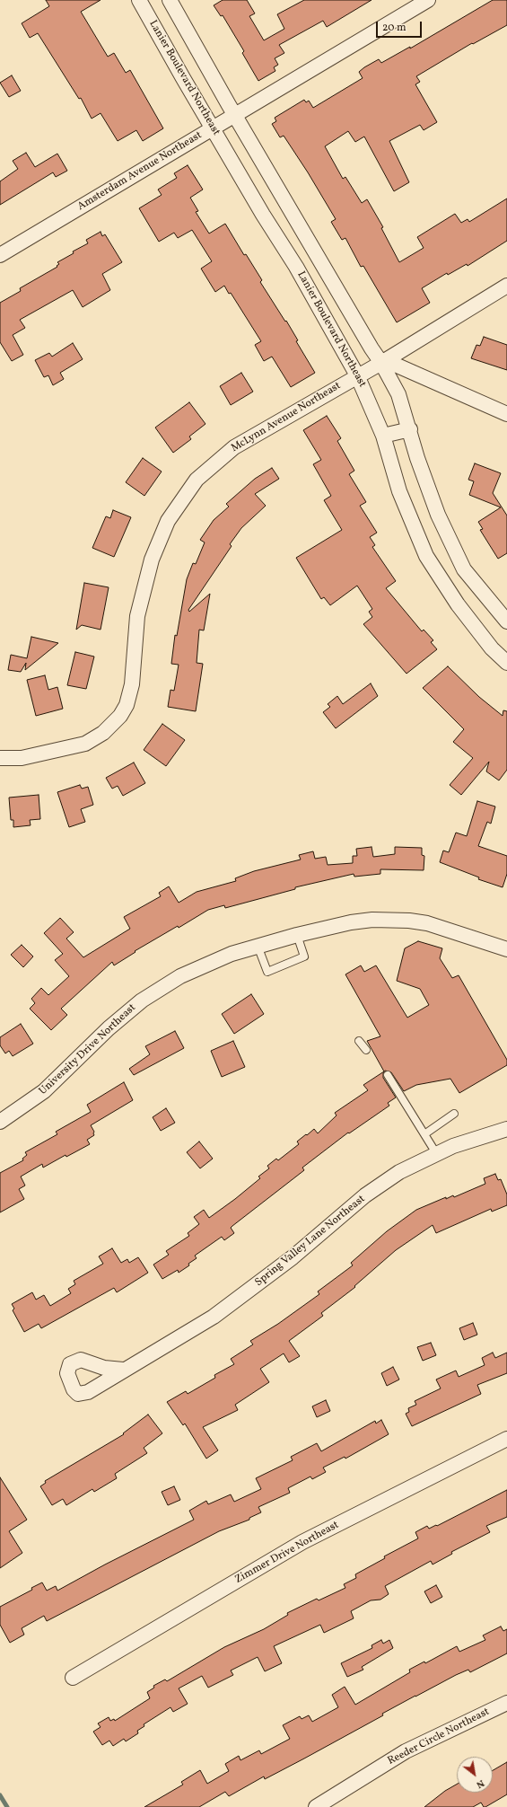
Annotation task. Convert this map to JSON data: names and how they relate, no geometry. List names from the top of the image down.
{
  "streets": {
    "street": [
      "Lanier Boulevard Northeast",
      "Amsterdam Avenue Northeast",
      "McLynn Avenue Northeast",
      "University Drive Northeast",
      "Spring Valley Lane Northeast",
      "Zimmer Drive Northeast",
      "Reeder Circle Northeast"
    ]
  },
  "crossings": [
    ["Lanier Boulevard Northeast", "Amsterdam Avenue Northeast"],
    ["Lanier Boulevard Northeast", "McLynn Avenue Northeast"]
  ],
  "scale_bar": "20 m",
  "north": "bottom right"
}
